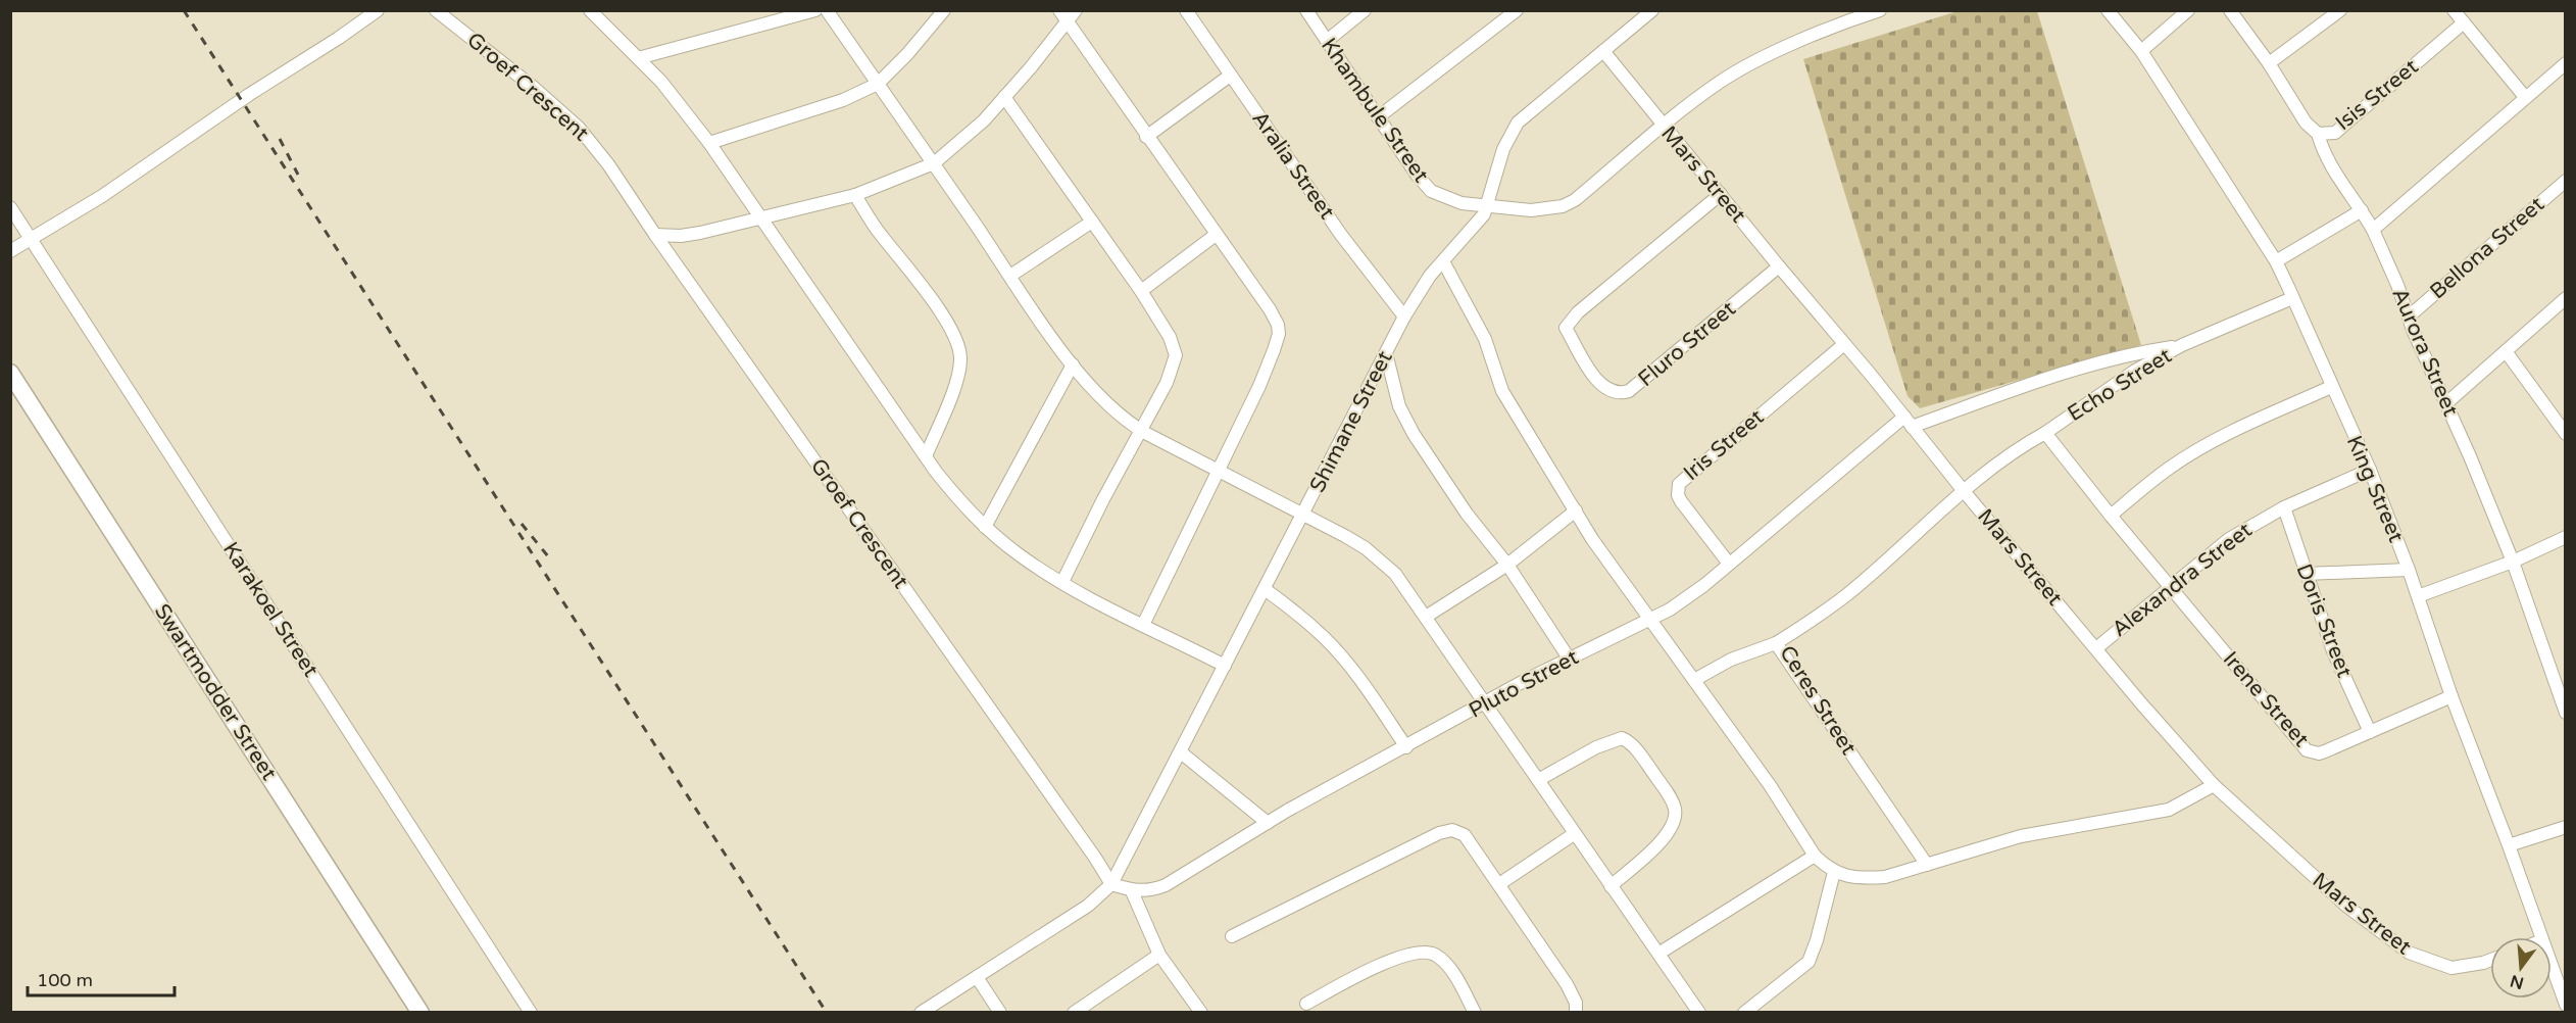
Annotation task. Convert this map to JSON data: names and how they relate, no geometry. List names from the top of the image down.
{
  "streets": {
    "main road": ["Swartmodder Street"],
    "street": [
      "Groef Crescent",
      "Isis Street",
      "Khambule Street",
      "Aralia Street",
      "Mars Street",
      "Bellona Street",
      "Fluro Street",
      "Aurora Street",
      "Echo Street",
      "Shimane Street",
      "Iris Street",
      "King Street",
      "Alexandra Street",
      "Karakoel Street",
      "Doris Street",
      "Pluto Street",
      "Irene Street",
      "Ceres Street"
    ]
  },
  "crossings": [
    ["Groef Crescent", "Shimane Street"],
    ["Groef Crescent", "Pluto Street"],
    ["Isis Street", "Aurora Street"],
    ["Khambule Street", "Mars Street"],
    ["Khambule Street", "Shimane Street"],
    ["Aralia Street", "Shimane Street"],
    ["Mars Street", "Fluro Street"],
    ["Mars Street", "Shimane Street"],
    ["Mars Street", "Iris Street"],
    ["Mars Street", "Alexandra Street"],
    ["Mars Street", "Pluto Street"],
    ["Mars Street", "Ceres Street"],
    ["Bellona Street", "Aurora Street"],
    ["Echo Street", "King Street"],
    ["Echo Street", "Alexandra Street"],
    ["Echo Street", "Irene Street"],
    ["Echo Street", "Ceres Street"],
    ["Shimane Street", "Pluto Street"],
    ["Iris Street", "Pluto Street"],
    ["King Street", "Alexandra Street"],
    ["King Street", "Irene Street"],
    ["Alexandra Street", "Doris Street"],
    ["Alexandra Street", "Irene Street"],
    ["Doris Street", "Irene Street"]
  ],
  "scale_bar": "100 m",
  "north": "bottom"
}
